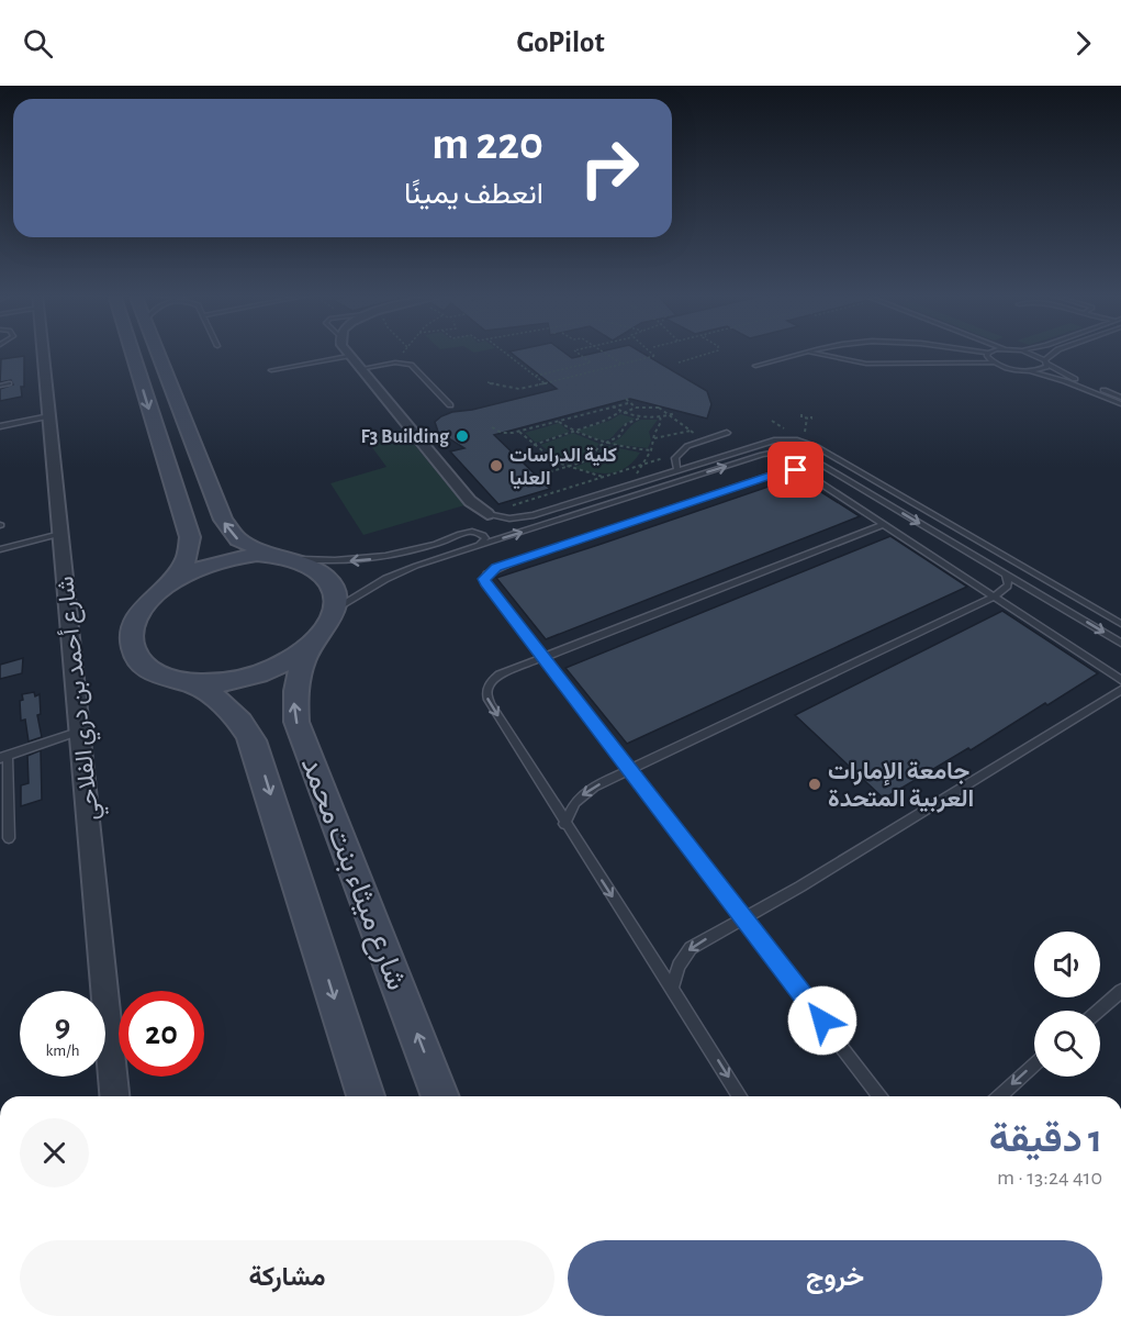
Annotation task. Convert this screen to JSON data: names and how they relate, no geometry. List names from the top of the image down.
{
  "streets": {
    "main road": ["شارع ميثاء بنت محمد"],
    "street": ["شارع أحمد بن دري الفلاحي"]
  },
  "places": ["F3 Building", "كلية الدراسات العليا", "جامعة الإمارات العربية المتحدة"],
  "page": {
    "header": "GoPilot",
    "turn": ["220 m", "انعطف يمينًا"],
    "speed": "9 km/h",
    "limit": "20",
    "heading": ["1 دقيقة", "410 m · 13:24"],
    "buttons": ["خروج", "مشاركة"]
  }
}
